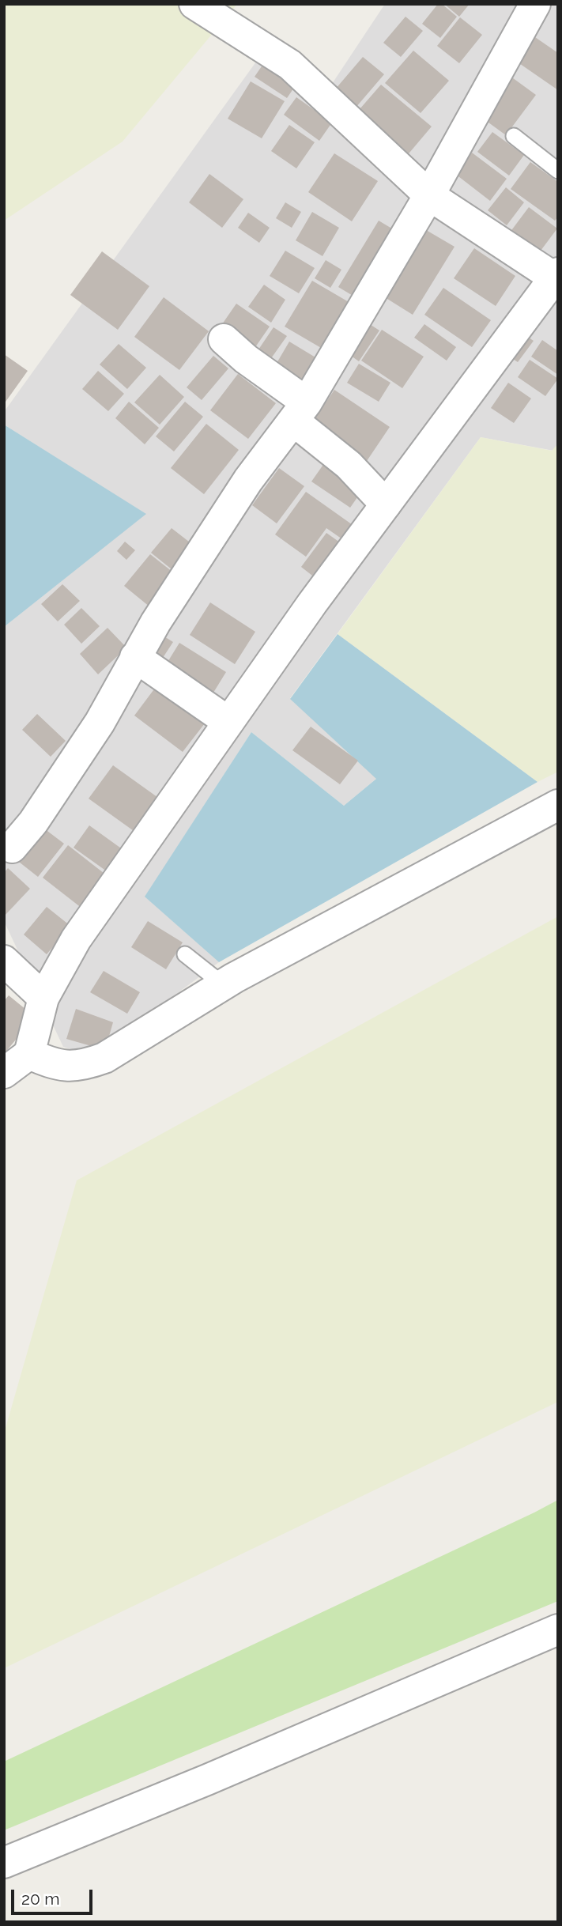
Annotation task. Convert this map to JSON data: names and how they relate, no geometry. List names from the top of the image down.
{
  "scale_bar": "20 m"
}
